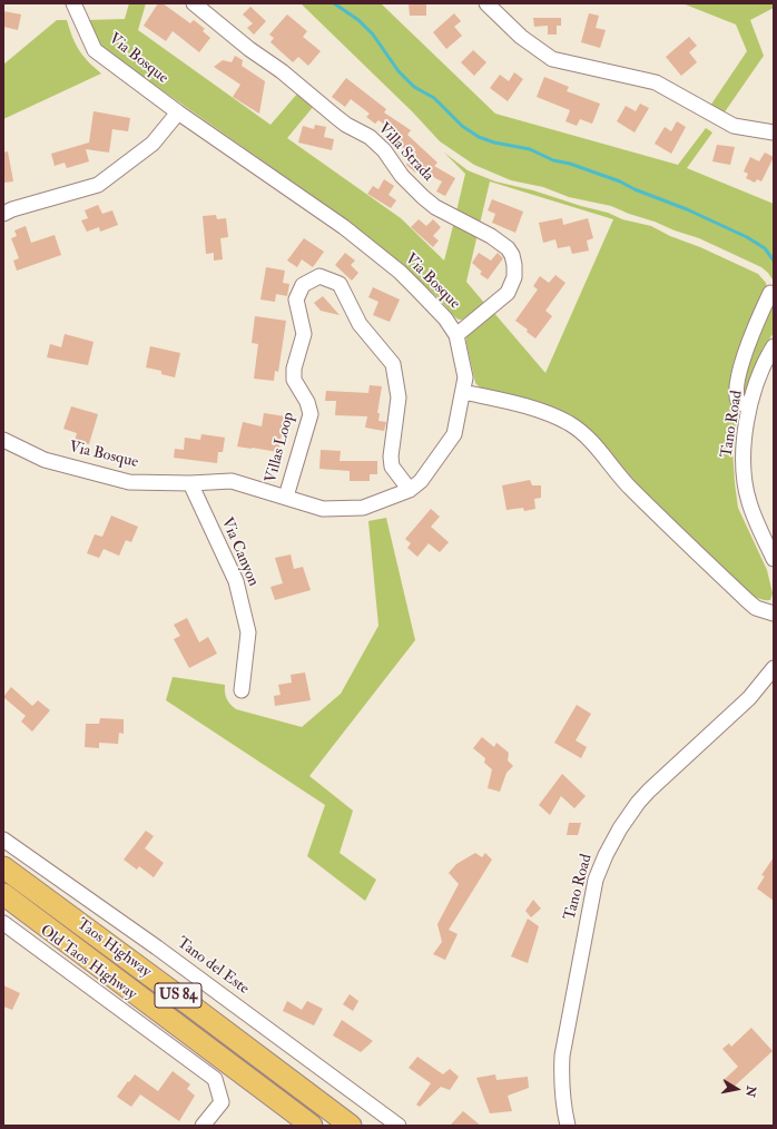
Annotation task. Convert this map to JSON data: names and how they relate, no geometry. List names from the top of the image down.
{
  "streets": {
    "highway": ["Taos Highway", "US 84"],
    "street": [
      "Via Bosque",
      "Villa Strada",
      "Tano Road",
      "Villas Loop",
      "Via Canyon",
      "Old Taos Highway",
      "Tano del Este"
    ]
  },
  "crossings": [
    ["Via Bosque", "Villa Strada"],
    ["Via Bosque", "Villas Loop"],
    ["Via Bosque", "Via Canyon"]
  ],
  "north": "right"
}
